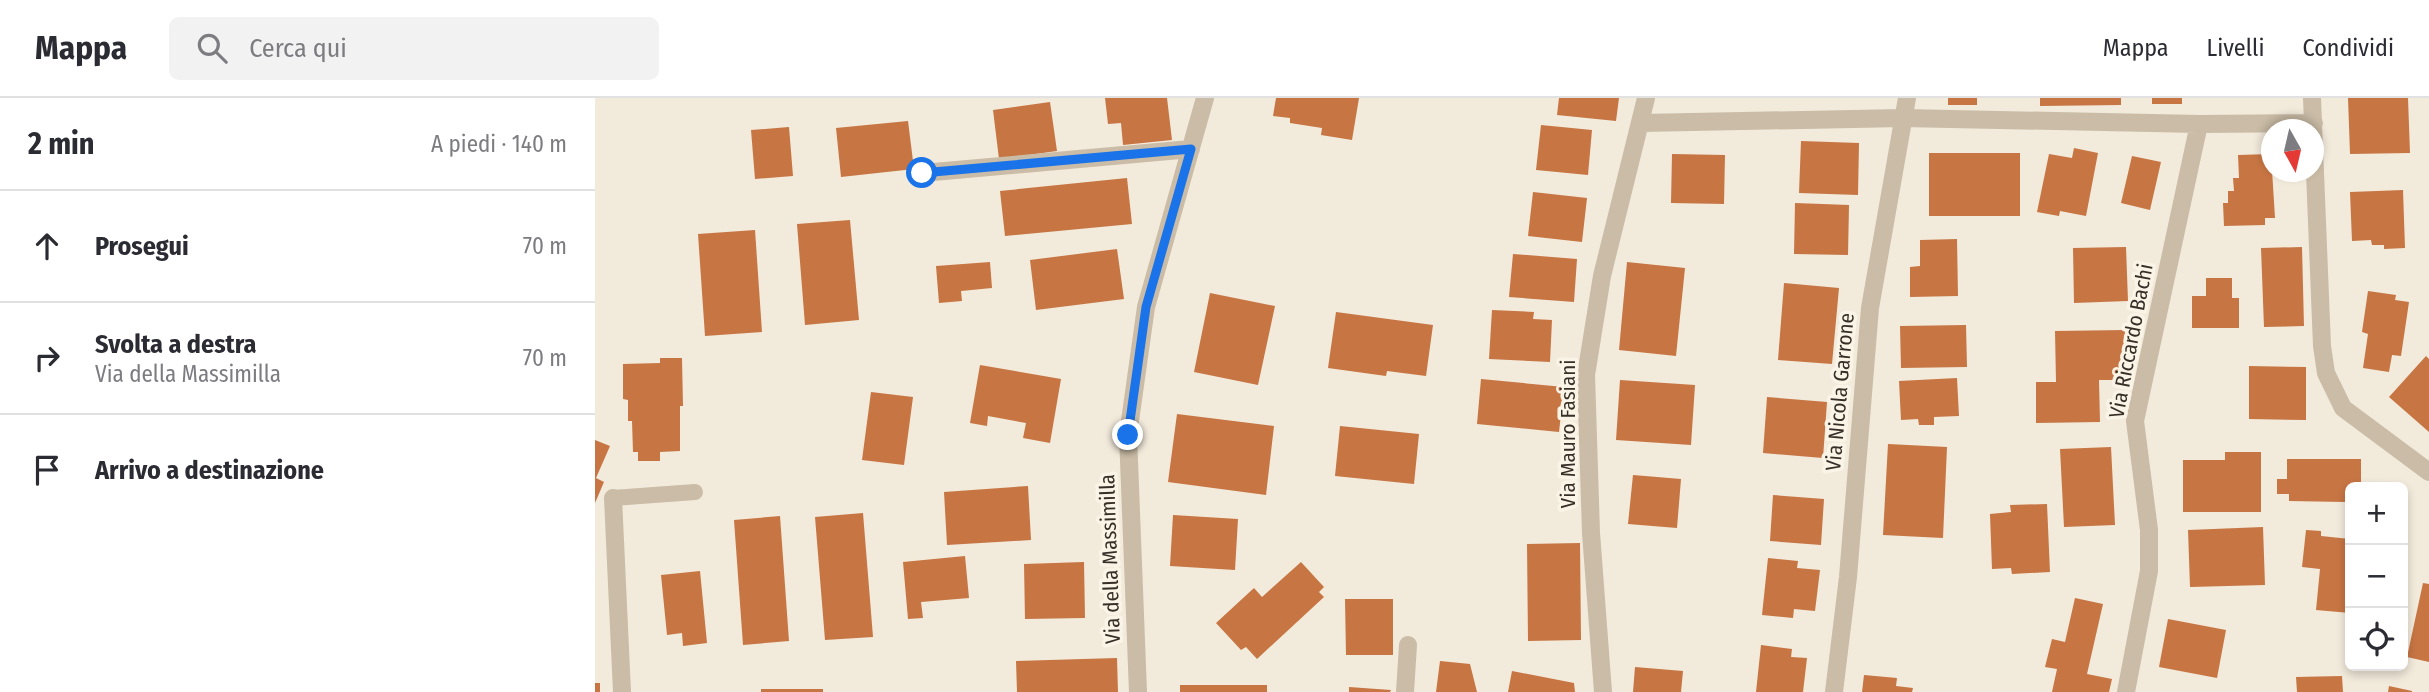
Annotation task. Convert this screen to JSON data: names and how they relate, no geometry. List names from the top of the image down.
{
  "streets": {
    "street": [
      "Via Riccardo Bachi",
      "Via Nicola Garrone",
      "Via Mauro Fasiani",
      "Via della Massimilla"
    ]
  },
  "north": "bottom",
  "page": {
    "header": "Mappa",
    "search": "Cerca qui",
    "nav": ["Mappa", "Livelli", "Condividi"],
    "heading": ["2 min", "A piedi · 140 m"],
    "list": [
      ["Prosegui", "70 m"],
      ["Svolta a destra", "Via della Massimilla", "70 m"],
      "Arrivo a destinazione"
    ],
    "map_buttons": ["+", "−"]
  }
}
